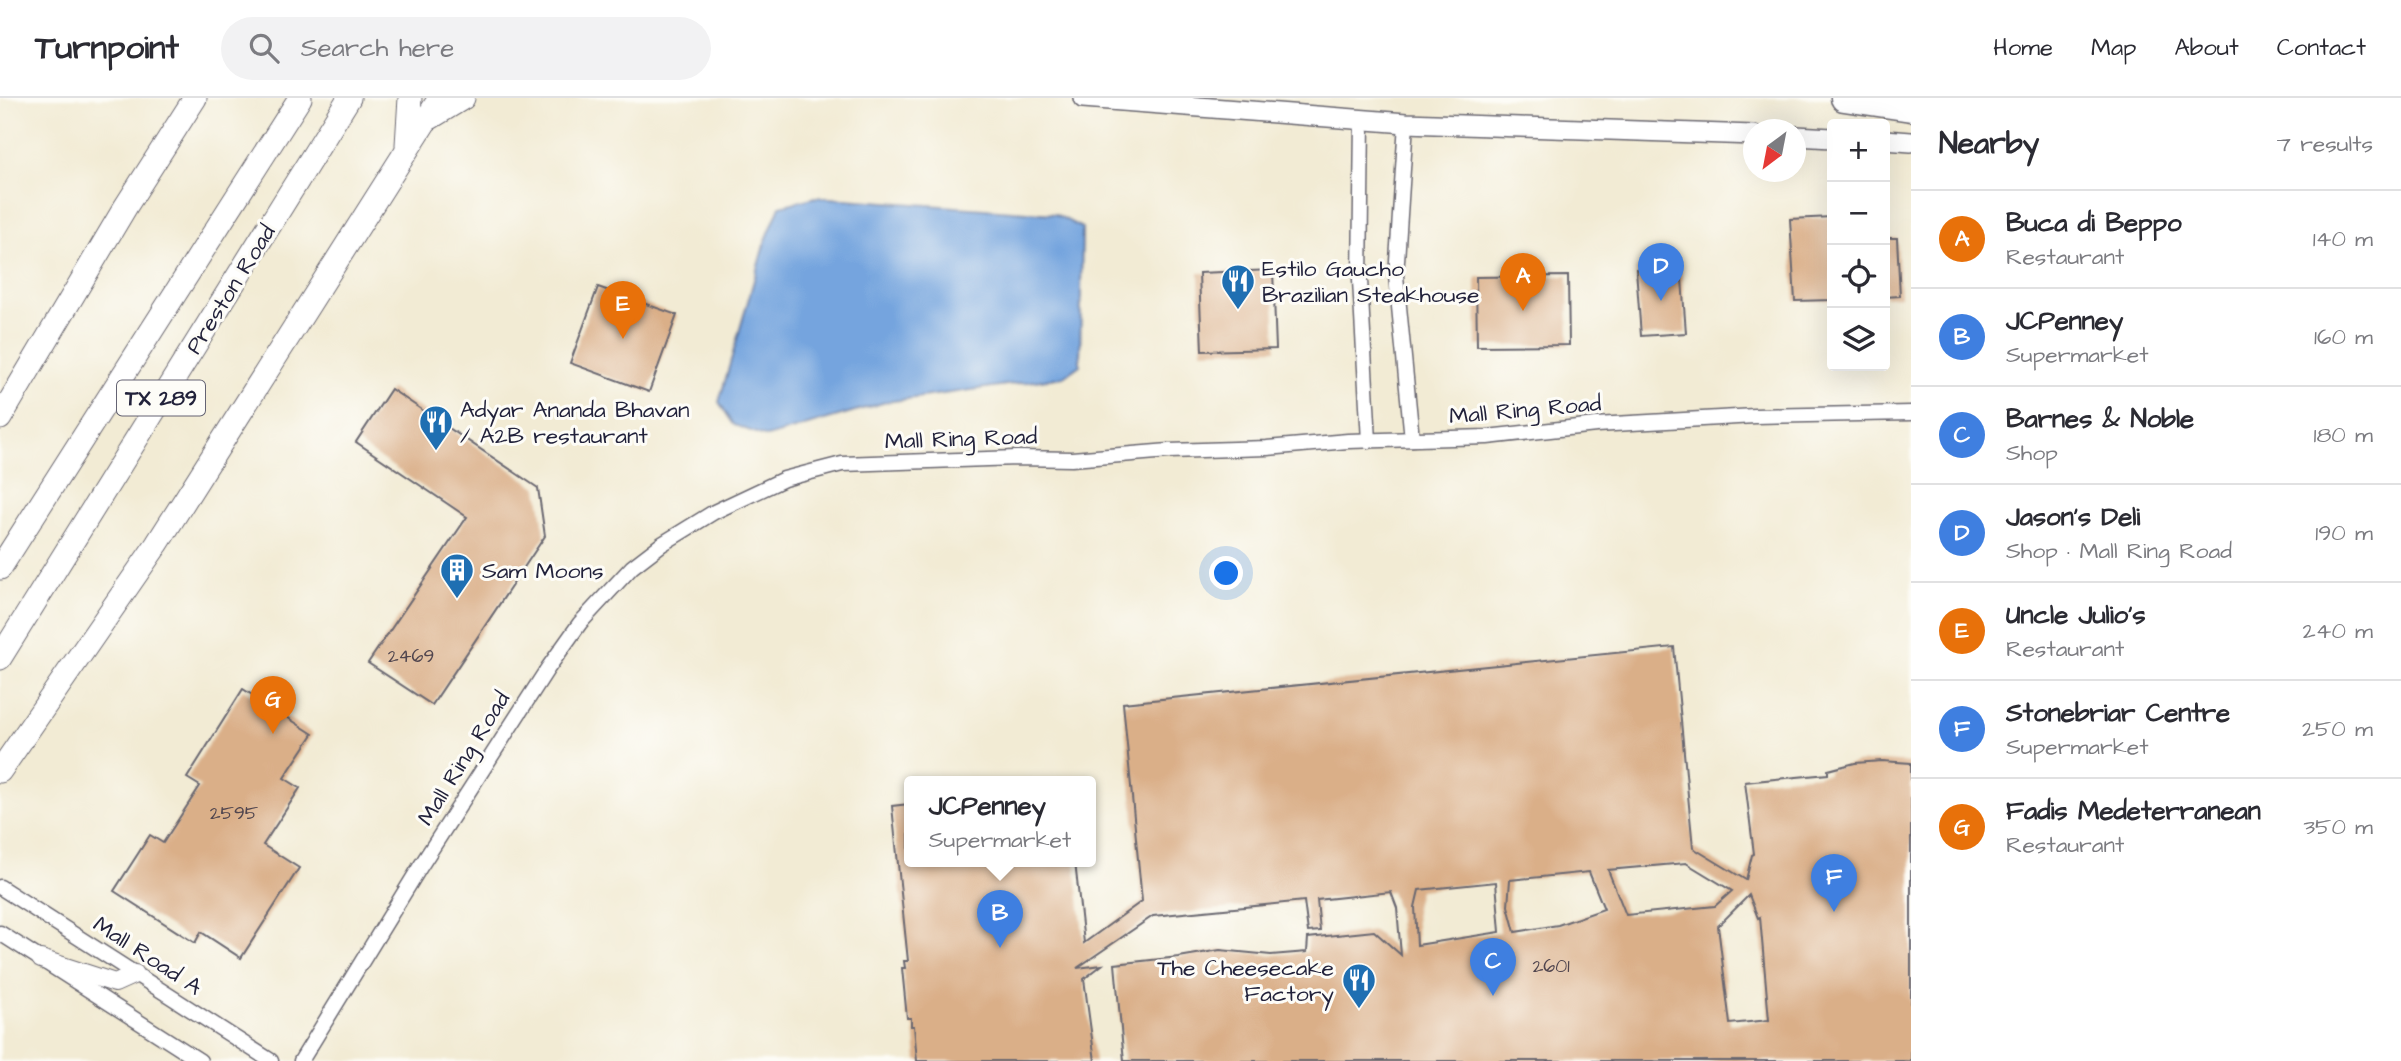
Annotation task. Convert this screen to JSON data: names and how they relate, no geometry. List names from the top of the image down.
{
  "streets": {
    "main road": ["Preston Road", "TX 289"],
    "street": ["Mall Ring Road", "Mall Road A"]
  },
  "places": {
    "restaurant": ["Estilo Gaucho Brazilian Steakhouse", "Adyar Ananda Bhavan / A2B restaurant", "The Cheesecake Factory"],
    "building": ["Sam Moons"]
  },
  "house_numbers": ["2469", "2595", "2601"],
  "north": "bottom left",
  "page": {
    "header": "Turnpoint",
    "search": "Search here",
    "nav": [
      "Home",
      "Map",
      "About",
      "Contact"
    ],
    "heading": ["Nearby", "7 results"],
    "map_buttons": ["+", "−"],
    "list": [
      {
        "mark": "A",
        "name": "Buca di Beppo",
        "note": "Restaurant",
        "value": "140 m"
      },
      {
        "mark": "B",
        "name": "JCPenney",
        "note": "Supermarket",
        "value": "160 m"
      },
      {
        "mark": "C",
        "name": "Barnes & Noble",
        "note": "Shop",
        "value": "180 m"
      },
      {
        "mark": "D",
        "name": "Jason's Deli",
        "note": "Shop · Mall Ring Road",
        "value": "190 m"
      },
      {
        "mark": "E",
        "name": "Uncle Julio's",
        "note": "Restaurant",
        "value": "240 m"
      },
      {
        "mark": "F",
        "name": "Stonebriar Centre",
        "note": "Supermarket",
        "value": "250 m"
      },
      {
        "mark": "G",
        "name": "Fadis Medeterranean",
        "note": "Restaurant",
        "value": "350 m"
      }
    ],
    "pins": [
      "D",
      "A",
      "E",
      "G",
      "F",
      "B",
      "C"
    ],
    "popup": ["JCPenney", "Supermarket"]
  }
}
